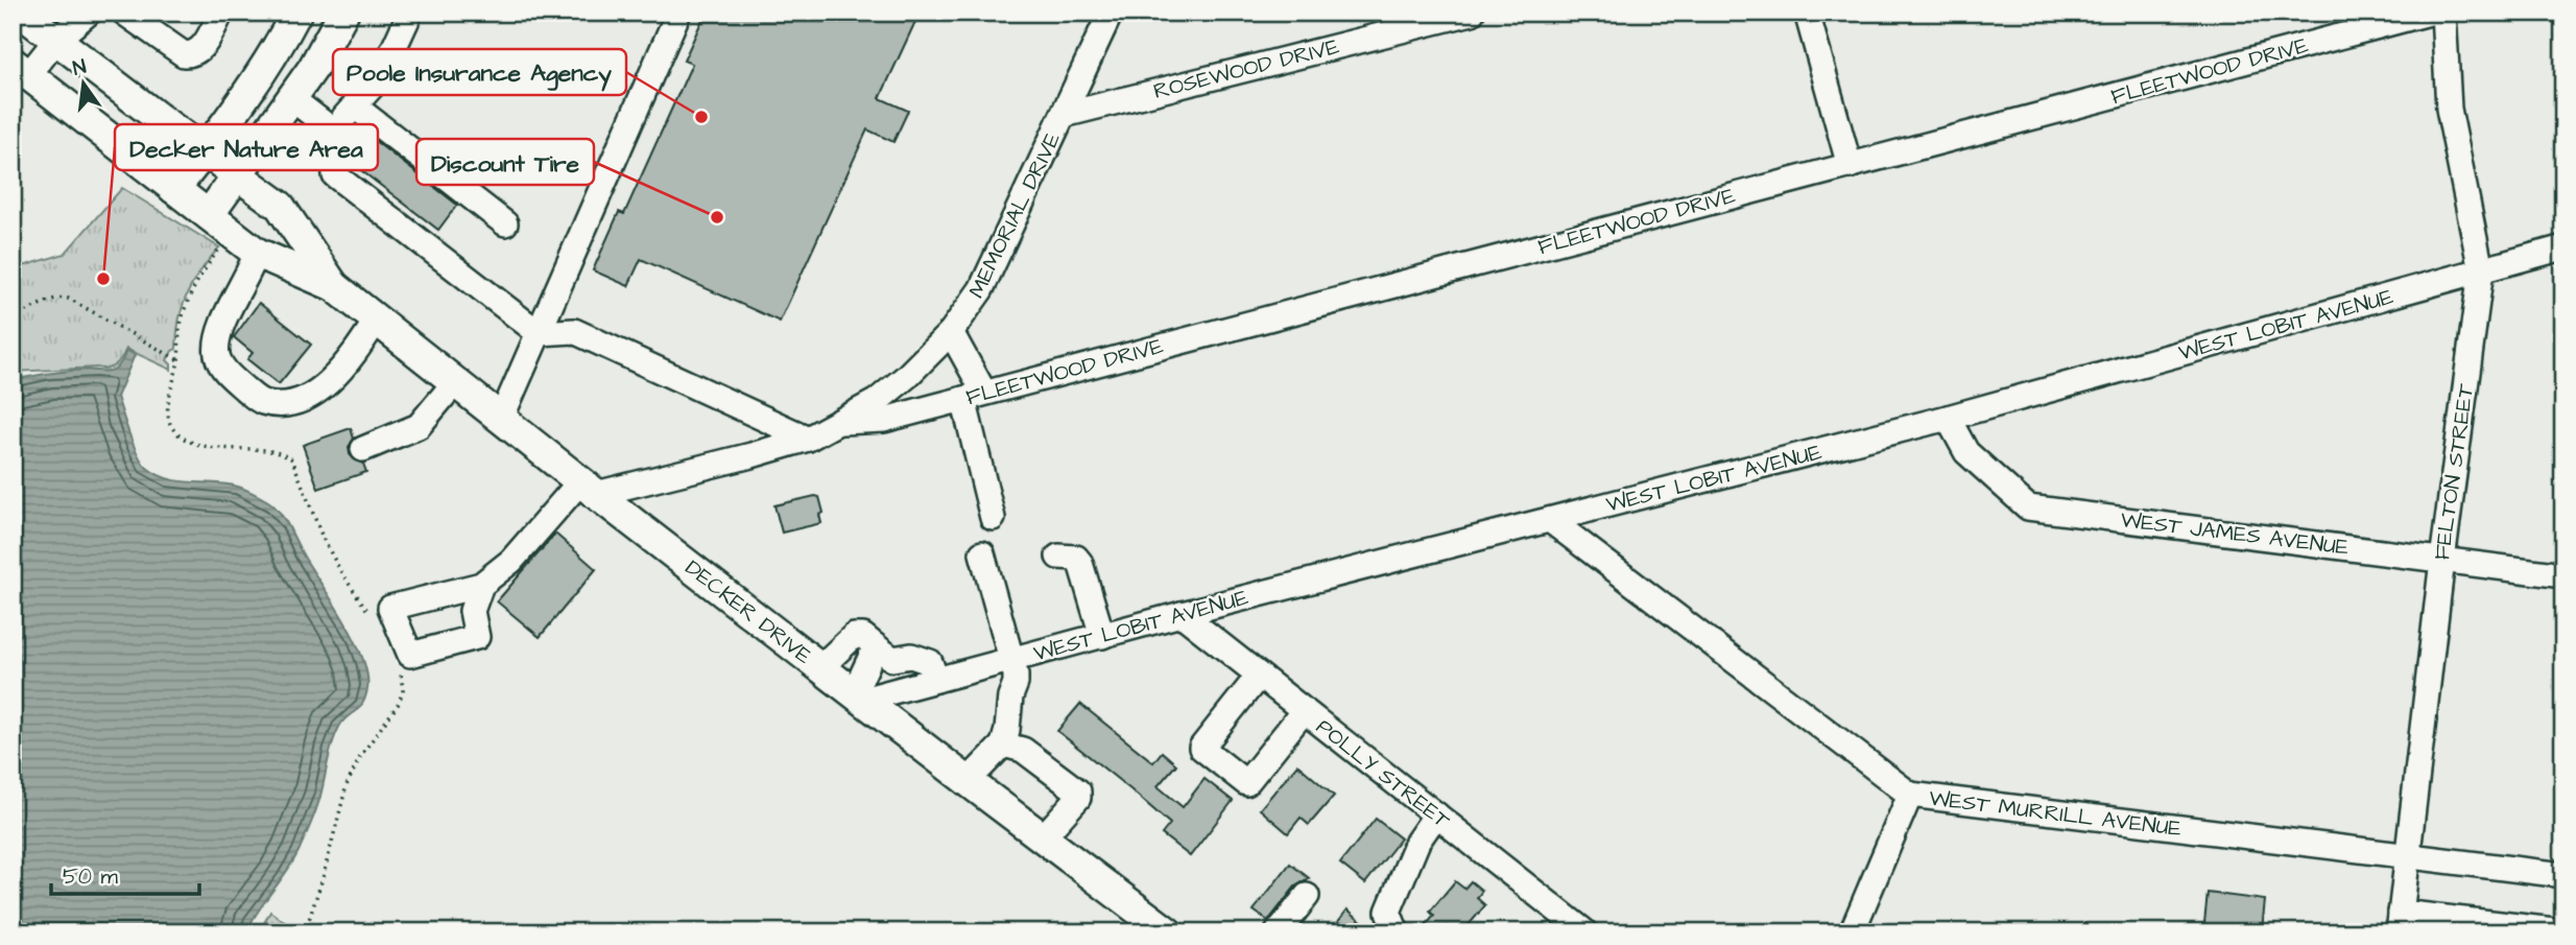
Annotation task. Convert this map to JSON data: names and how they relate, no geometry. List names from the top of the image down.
{
  "streets": {
    "main road": ["DECKER DRIVE"],
    "street": [
      "ROSEWOOD DRIVE",
      "FLEETWOOD DRIVE",
      "MEMORIAL DRIVE",
      "WEST LOBIT AVENUE",
      "FELTON STREET",
      "WEST JAMES AVENUE",
      "POLLY STREET",
      "WEST MURRILL AVENUE"
    ]
  },
  "crossings": [
    ["ROSEWOOD DRIVE", "MEMORIAL DRIVE"],
    ["FLEETWOOD DRIVE", "MEMORIAL DRIVE"],
    ["MEMORIAL DRIVE", "DECKER DRIVE"],
    ["WEST LOBIT AVENUE", "FELTON STREET"],
    ["WEST LOBIT AVENUE", "WEST JAMES AVENUE"],
    ["WEST LOBIT AVENUE", "DECKER DRIVE"],
    ["WEST LOBIT AVENUE", "POLLY STREET"],
    ["WEST LOBIT AVENUE", "WEST MURRILL AVENUE"],
    ["FELTON STREET", "WEST JAMES AVENUE"],
    ["FELTON STREET", "WEST MURRILL AVENUE"]
  ],
  "places": ["Poole Insurance Agency", "Discount Tire", "Decker Nature Area"],
  "scale_bar": "50 m",
  "north": "top"
}
